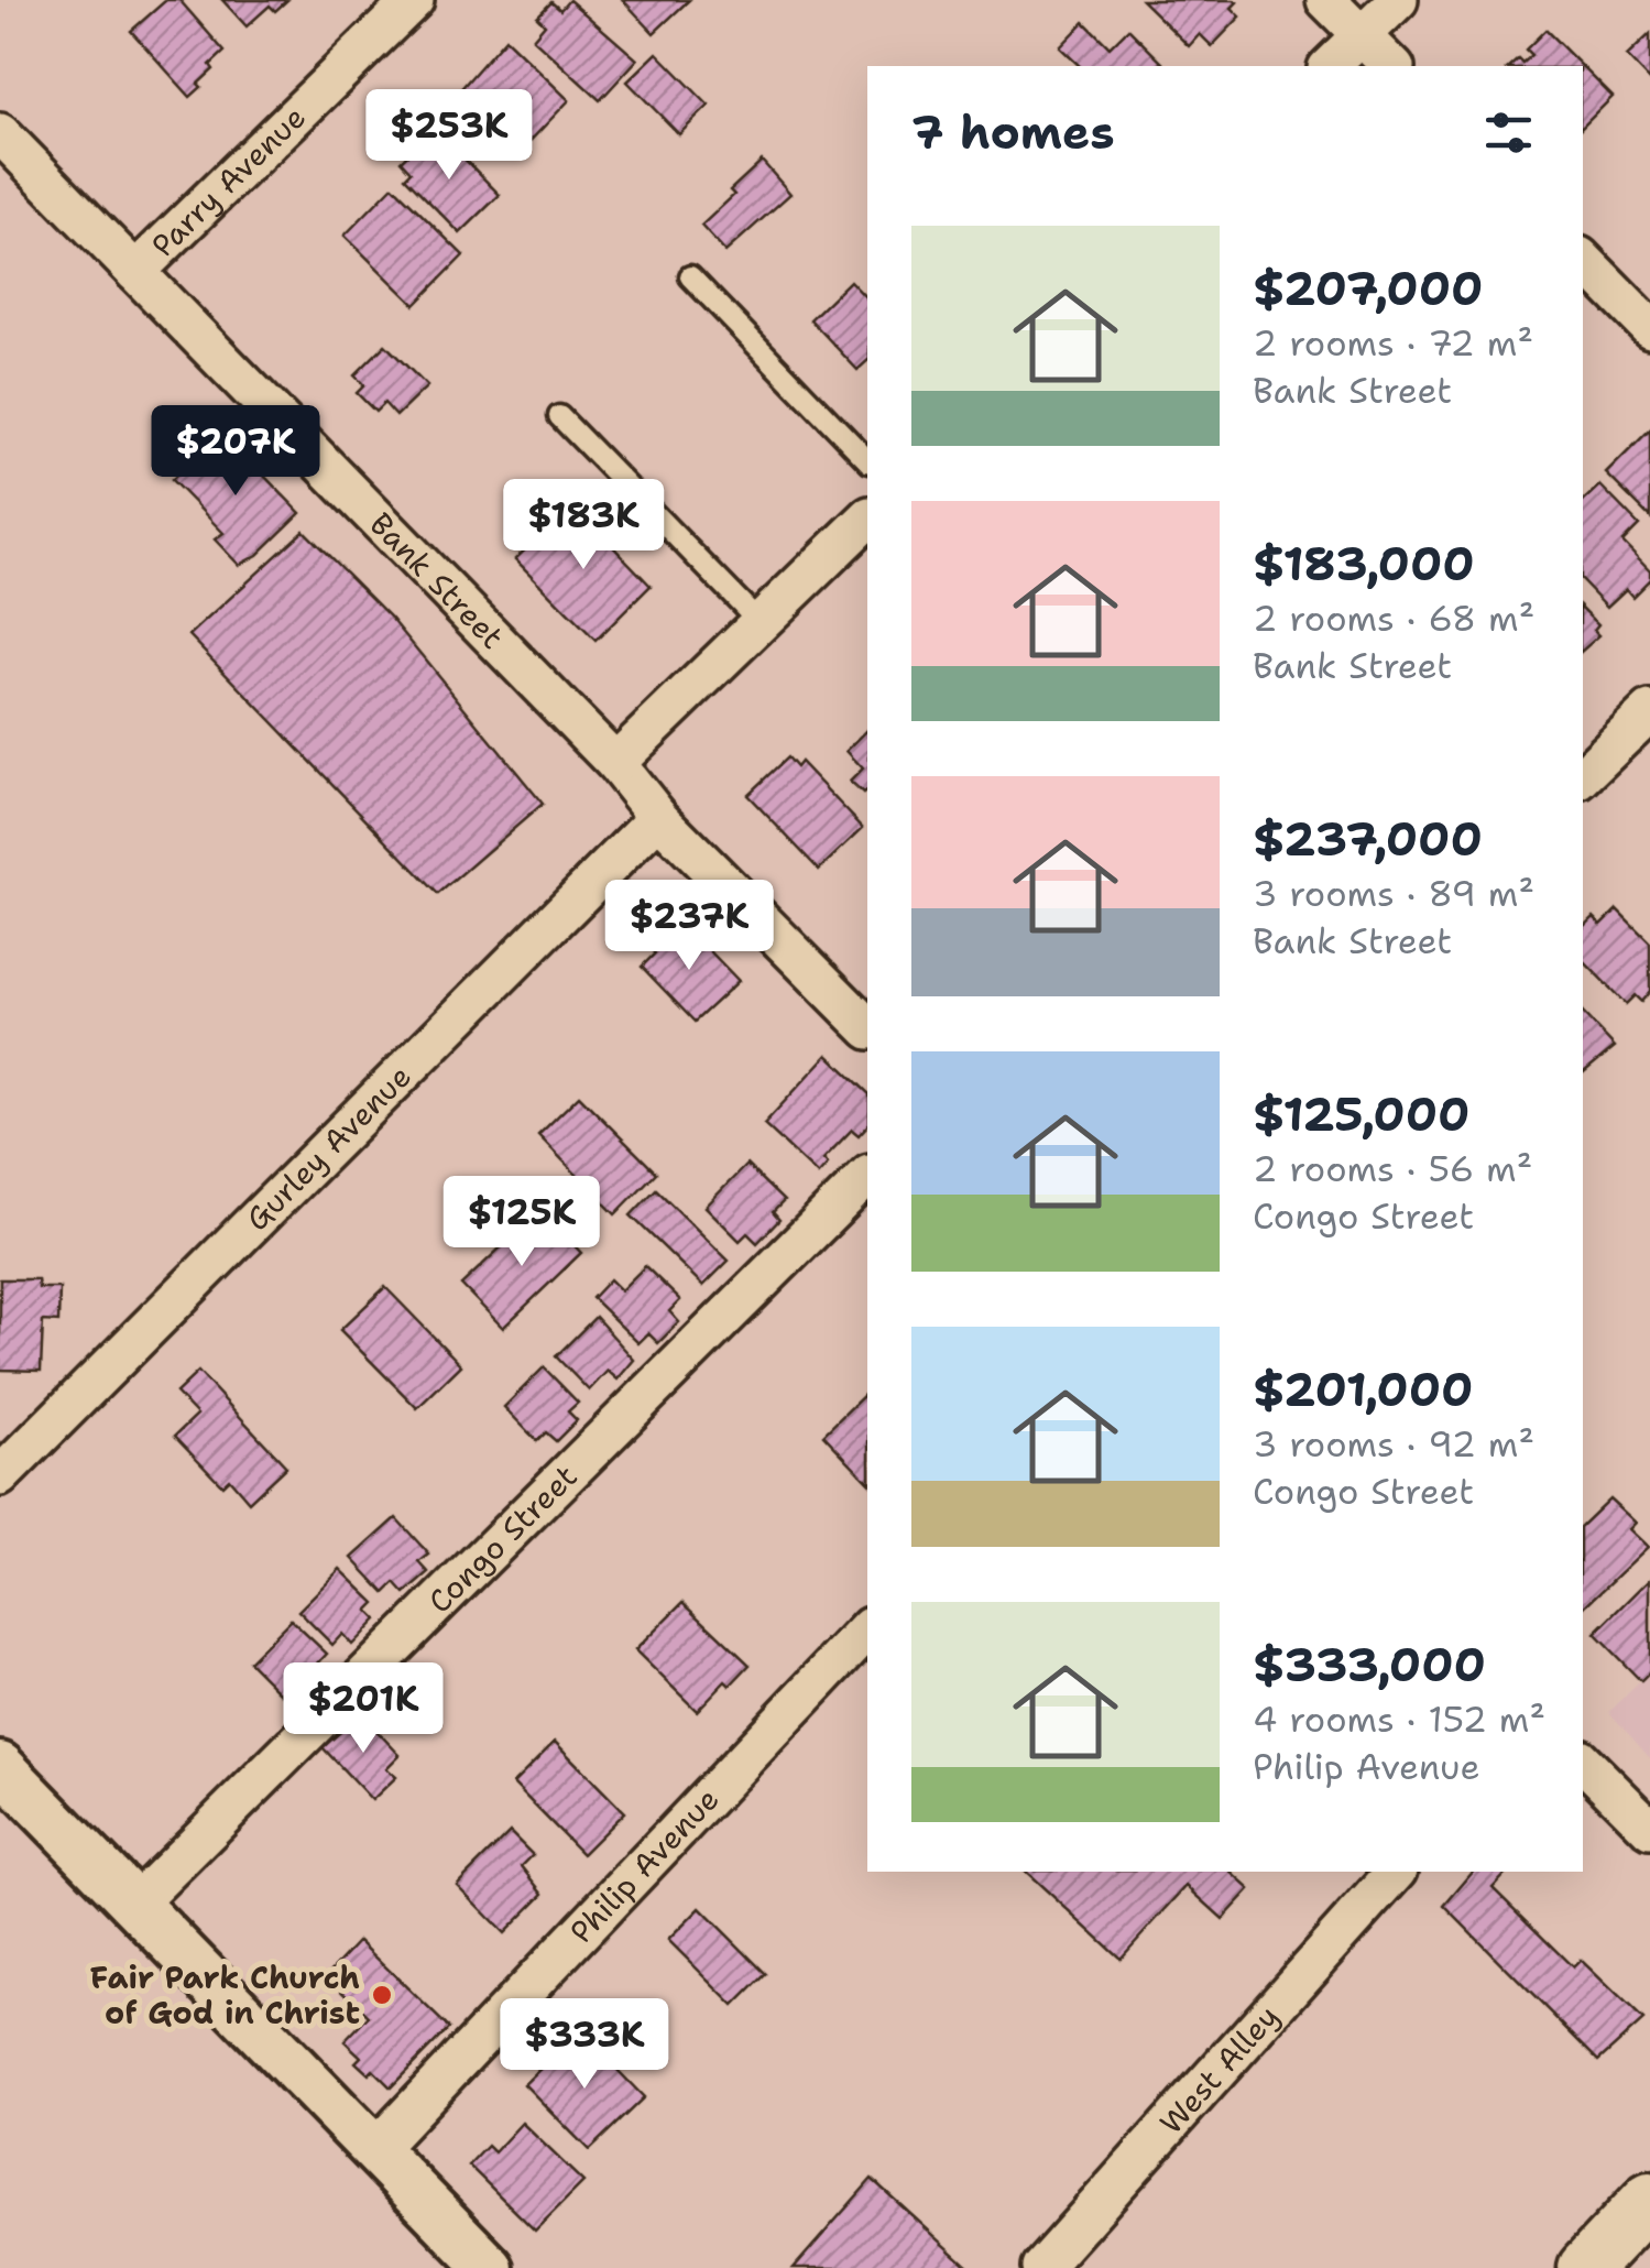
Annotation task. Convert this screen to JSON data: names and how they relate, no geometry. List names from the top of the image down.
{
  "streets": {
    "street": [
      "Parry Avenue",
      "Bank Street",
      "Gurley Avenue",
      "Congo Street",
      "Philip Avenue",
      "West Alley"
    ]
  },
  "crossings": [
    ["Parry Avenue", "Bank Street"],
    ["Bank Street", "Gurley Avenue"]
  ],
  "places": ["Fair Park Church of God in Christ"],
  "page": {
    "heading": "7 homes",
    "price": [
      "$253K",
      "$207K",
      "$183K",
      "$237K",
      "$125K",
      "$201K",
      "$333K"
    ],
    "list": [
      {
        "name": "$207,000",
        "note": "2 rooms · 72 m² · Bank Street"
      },
      {
        "name": "$183,000",
        "note": "2 rooms · 68 m² · Bank Street"
      },
      {
        "name": "$237,000",
        "note": "3 rooms · 89 m² · Bank Street"
      },
      {
        "name": "$125,000",
        "note": "2 rooms · 56 m² · Congo Street"
      },
      {
        "name": "$201,000",
        "note": "3 rooms · 92 m² · Congo Street"
      },
      {
        "name": "$333,000",
        "note": "4 rooms · 152 m² · Philip Avenue"
      }
    ]
  }
}
